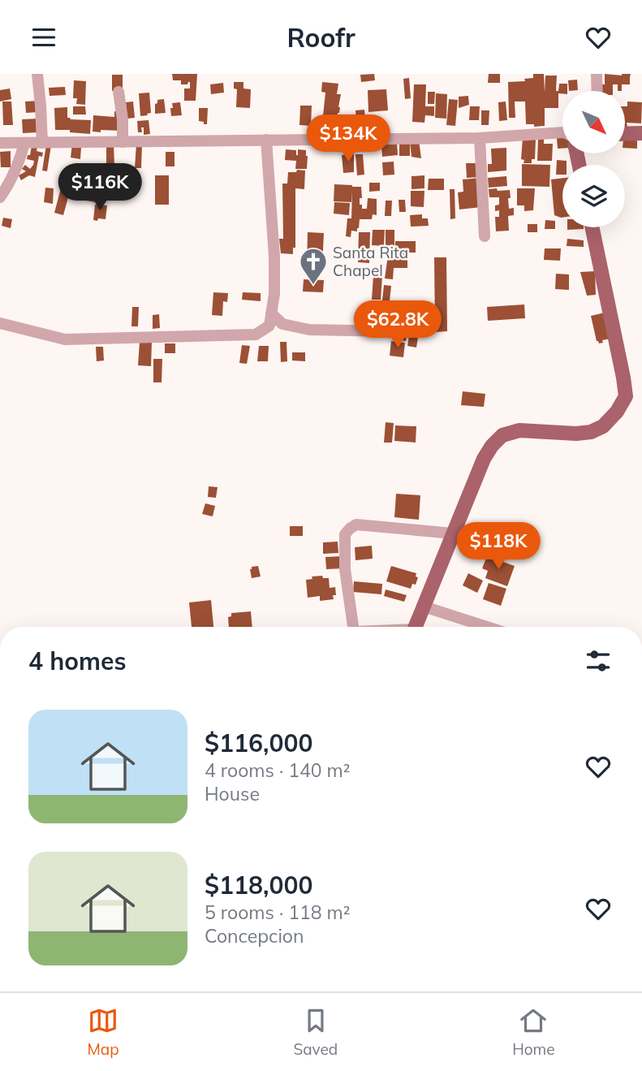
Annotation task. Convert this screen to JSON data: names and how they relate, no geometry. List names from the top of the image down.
{
  "places": {
    "church": ["Santa Rita Chapel"]
  },
  "north": "bottom right",
  "page": {
    "header": "Roofr",
    "price": [
      "$134K",
      "$116K",
      "$62.8K",
      "$118K"
    ],
    "heading": "4 homes",
    "list": [
      {
        "name": "$116,000",
        "note": "4 rooms · 140 m² · House"
      },
      {
        "name": "$118,000",
        "note": "5 rooms · 118 m² · Concepcion"
      }
    ],
    "tabs": ["Map", "Saved", "Home"]
  }
}
